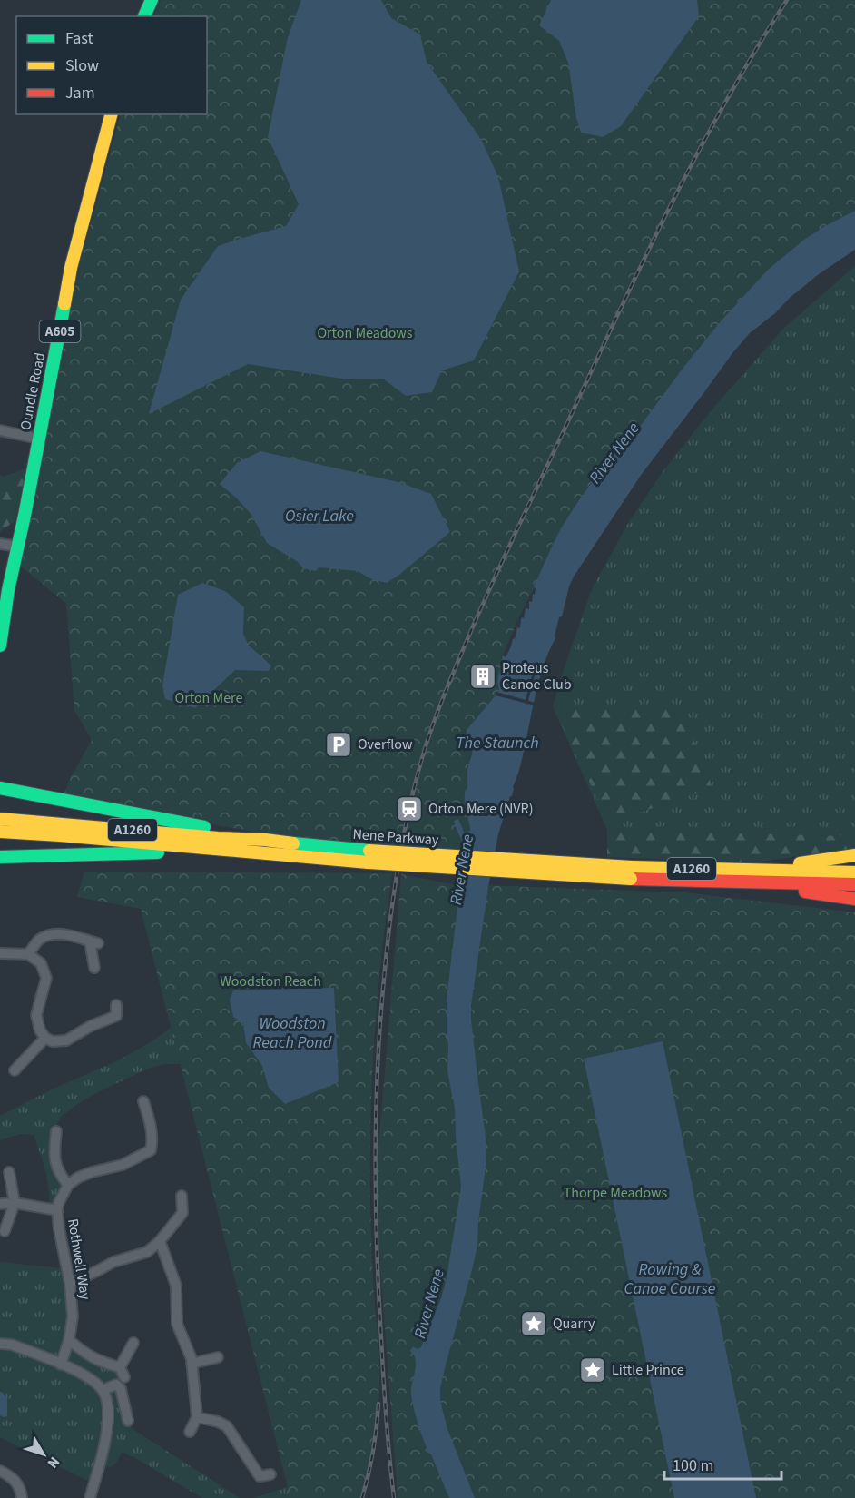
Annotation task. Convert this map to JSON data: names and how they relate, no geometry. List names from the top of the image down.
{
  "streets": {
    "main road": [
      "A605",
      "Oundle Road",
      "A1260",
      "Nene Parkway"
    ],
    "street": ["Rothwell Way"]
  },
  "water": [
    "River Nene",
    "Osier Lake",
    "The Staunch",
    "Woodston Reach Pond",
    "Rowing & Canoe Course"
  ],
  "parks": [
    "Orton Meadows",
    "Orton Mere",
    "Woodston Reach",
    "Thorpe Meadows"
  ],
  "places": {
    "building": ["Proteus Canoe Club"],
    "parking": ["Overflow"],
    "station": ["Orton Mere (NVR)"],
    "place": ["Quarry", "Little Prince"]
  },
  "legend": ["Fast", "Slow", "Jam"],
  "scale_bar": "100 m",
  "north": "bottom right"
}
